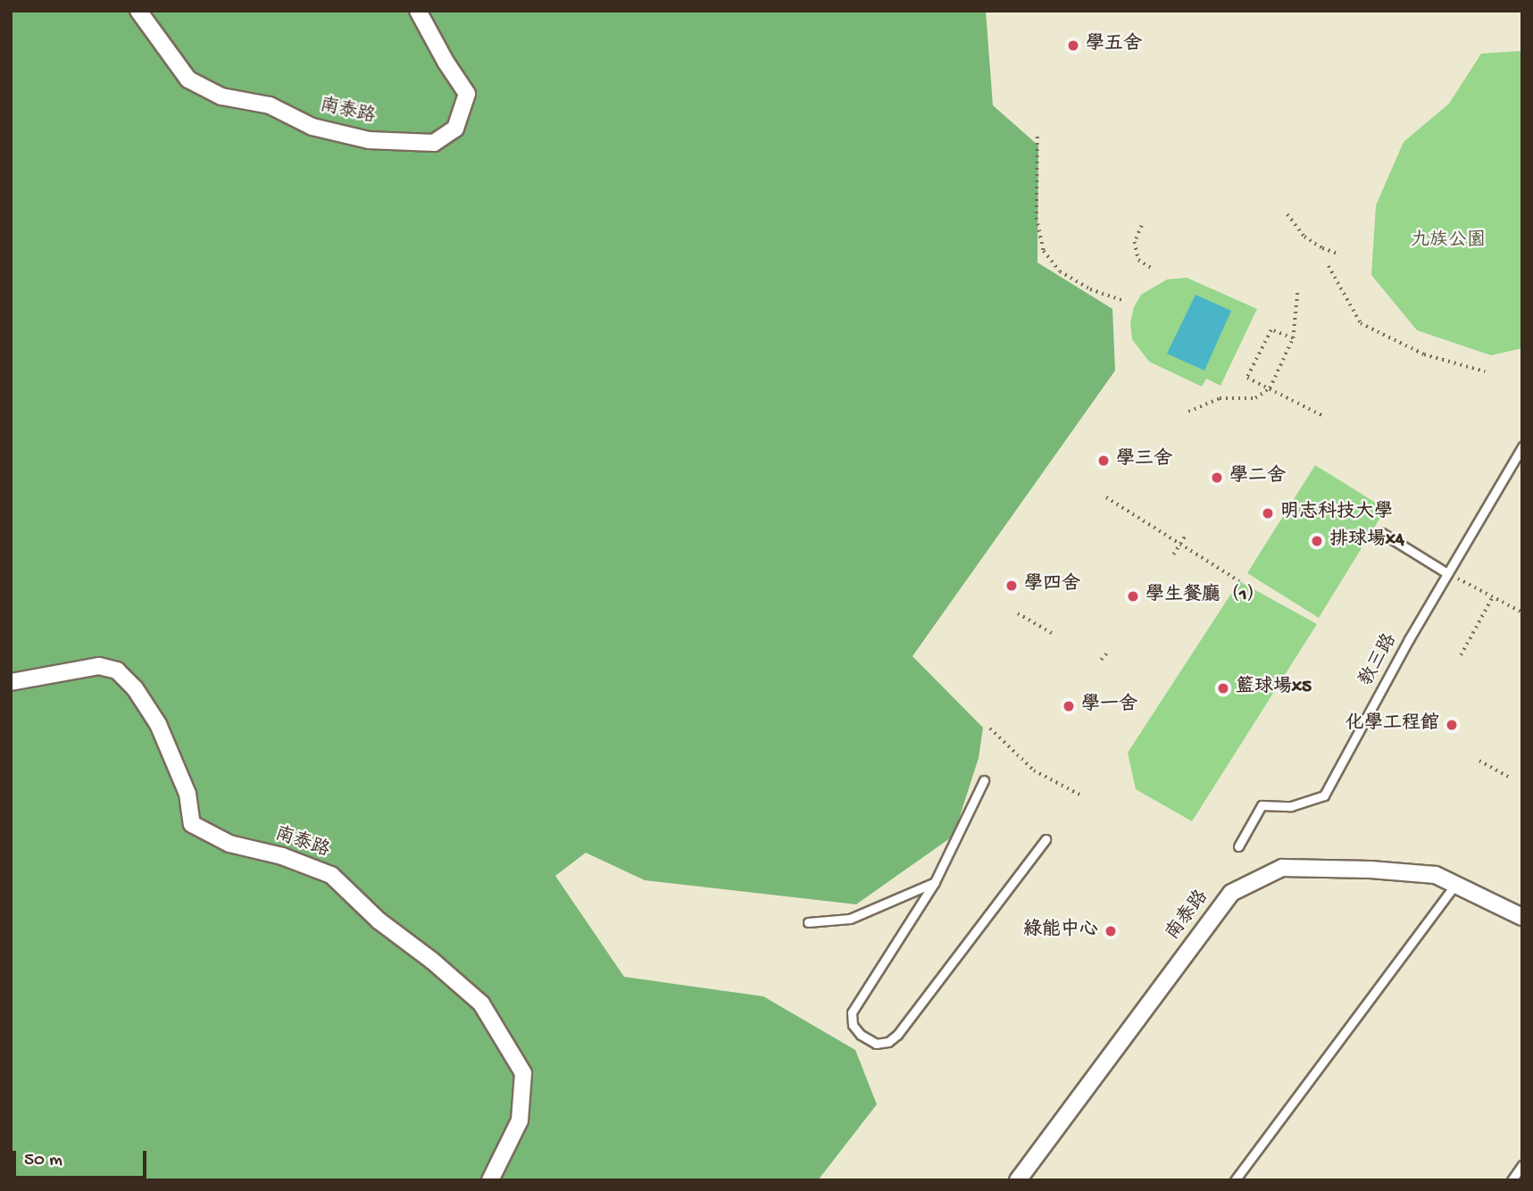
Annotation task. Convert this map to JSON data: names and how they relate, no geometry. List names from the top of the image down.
{
  "streets": {
    "street": ["南泰路"],
    "lane": ["教三路"]
  },
  "parks": ["九族公園"],
  "places": [
    "學五舍",
    "學三舍",
    "學二舍",
    "明志科技大學",
    "排球場x4",
    "學四舍",
    "學生餐廳（1）",
    "籃球場x5",
    "學一舍",
    "化學工程館",
    "綠能中心"
  ],
  "scale_bar": "50 m"
}
